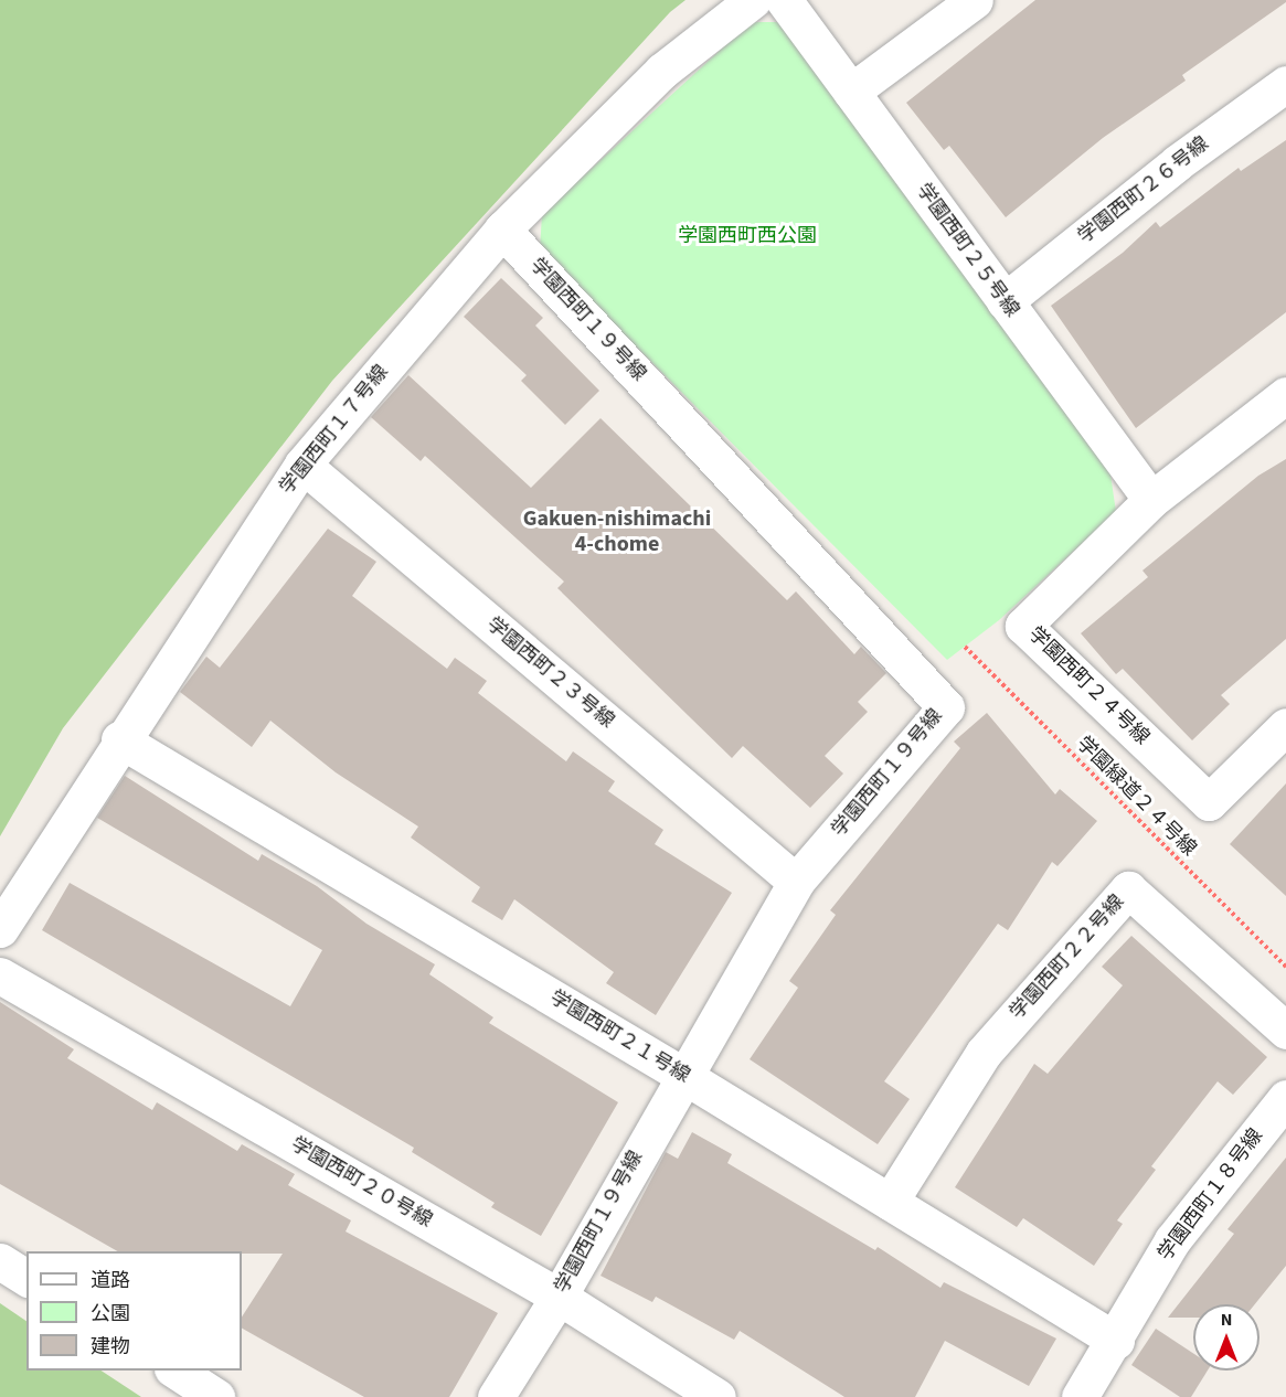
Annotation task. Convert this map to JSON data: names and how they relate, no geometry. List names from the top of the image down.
{
  "streets": {
    "street": [
      "学園西町２６号線",
      "学園西町２５号線",
      "学園西町１９号線",
      "学園西町１７号線",
      "学園西町２３号線",
      "学園西町２４号線",
      "学園西町２２号線",
      "学園西町２１号線",
      "学園西町２０号線",
      "学園西町１８号線"
    ],
    "path": ["学園緑道２４号線"]
  },
  "crossings": [
    ["学園西町２６号線", "学園西町２５号線"],
    ["学園西町２５号線", "学園西町２４号線"],
    ["学園西町１９号線", "学園西町１７号線"],
    ["学園西町１９号線", "学園西町２３号線"],
    ["学園西町１９号線", "学園西町２１号線"],
    ["学園西町１９号線", "学園西町２０号線"],
    ["学園西町１７号線", "学園西町２３号線"],
    ["学園西町１７号線", "学園西町２１号線"],
    ["学園西町２２号線", "学園西町２１号線"],
    ["学園西町２１号線", "学園西町１８号線"]
  ],
  "districts": ["Gakuen-nishimachi 4-chome"],
  "parks": ["学園西町西公園"],
  "legend": ["道路", "公園", "建物"],
  "north": "top"
}
